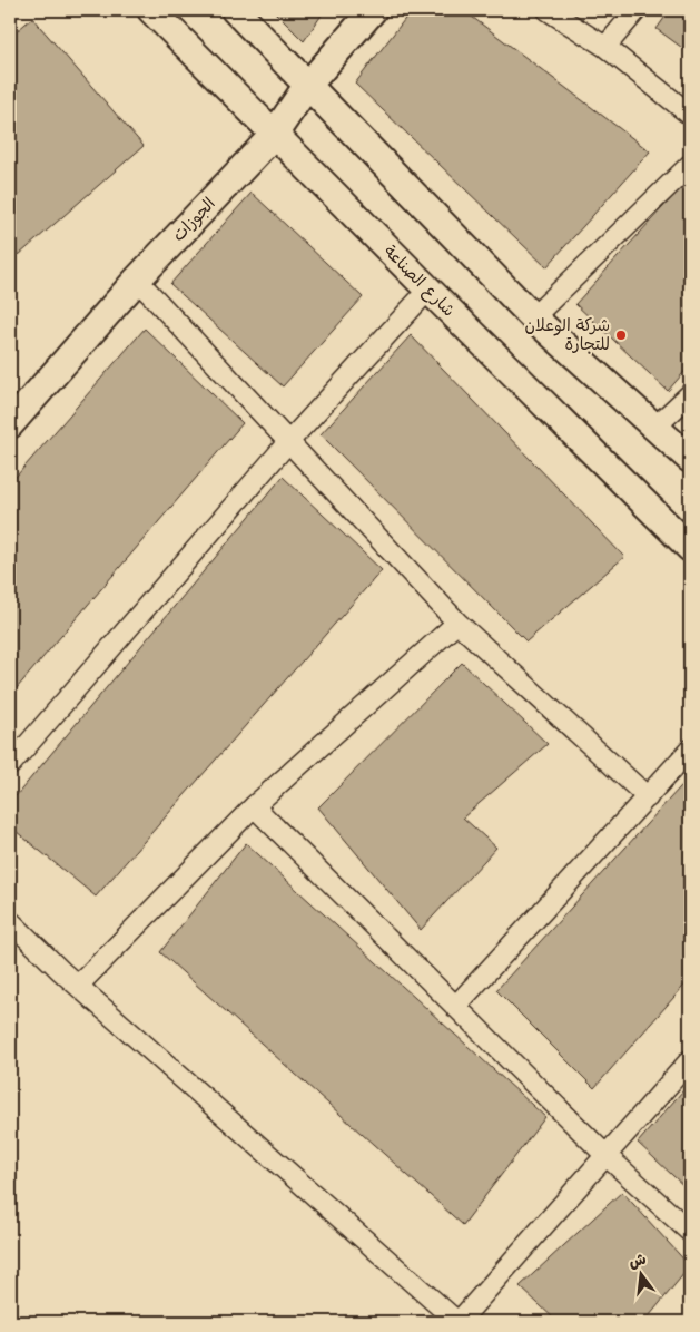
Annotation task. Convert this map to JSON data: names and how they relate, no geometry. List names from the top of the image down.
{
  "streets": {
    "street": ["الجوزات", "شارع الصناعة"]
  },
  "crossings": [
    ["الجوزات", "شارع الصناعة"]
  ],
  "places": ["شركة الوعلان للتجارة"],
  "north": "top"
}
